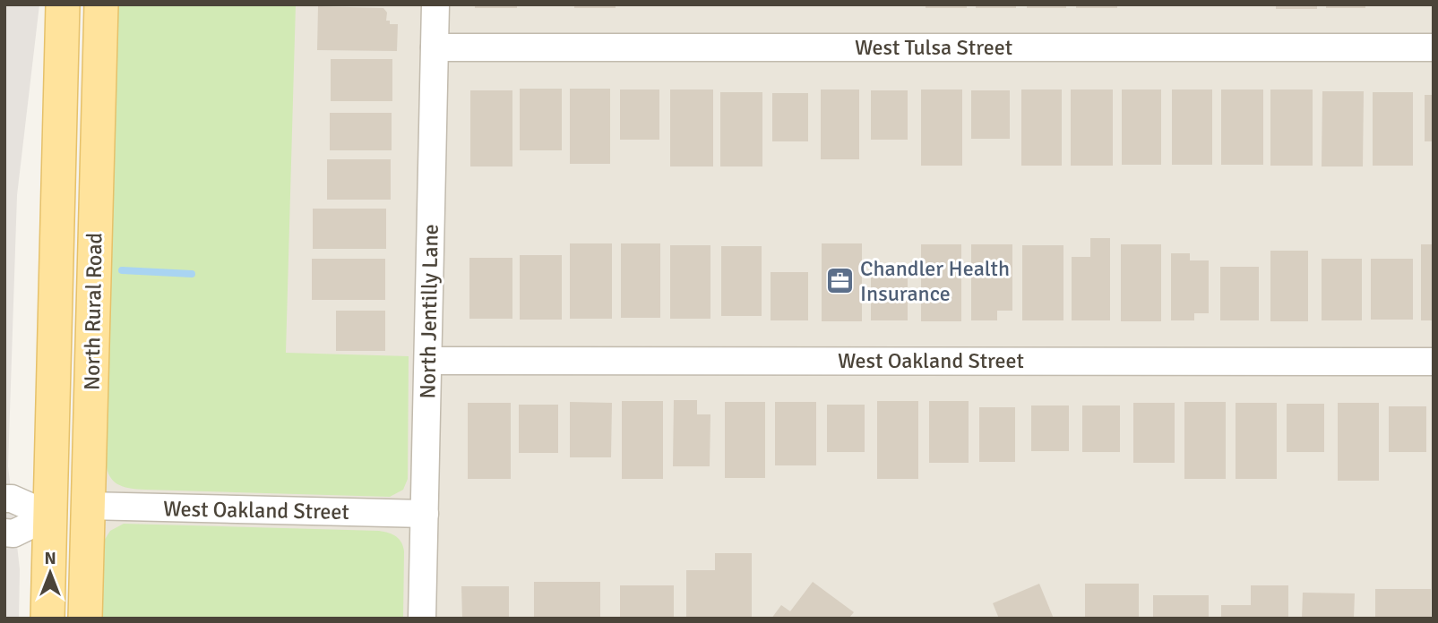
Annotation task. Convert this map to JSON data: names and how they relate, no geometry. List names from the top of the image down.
{
  "streets": {
    "main road": ["North Rural Road"],
    "street": ["West Tulsa Street", "North Jentilly Lane", "West Oakland Street"]
  },
  "crossings": [
    ["West Tulsa Street", "North Jentilly Lane"],
    ["North Rural Road", "West Oakland Street"],
    ["North Jentilly Lane", "West Oakland Street"]
  ],
  "places": {
    "office": ["Chandler Health Insurance"]
  },
  "north": "top"
}
